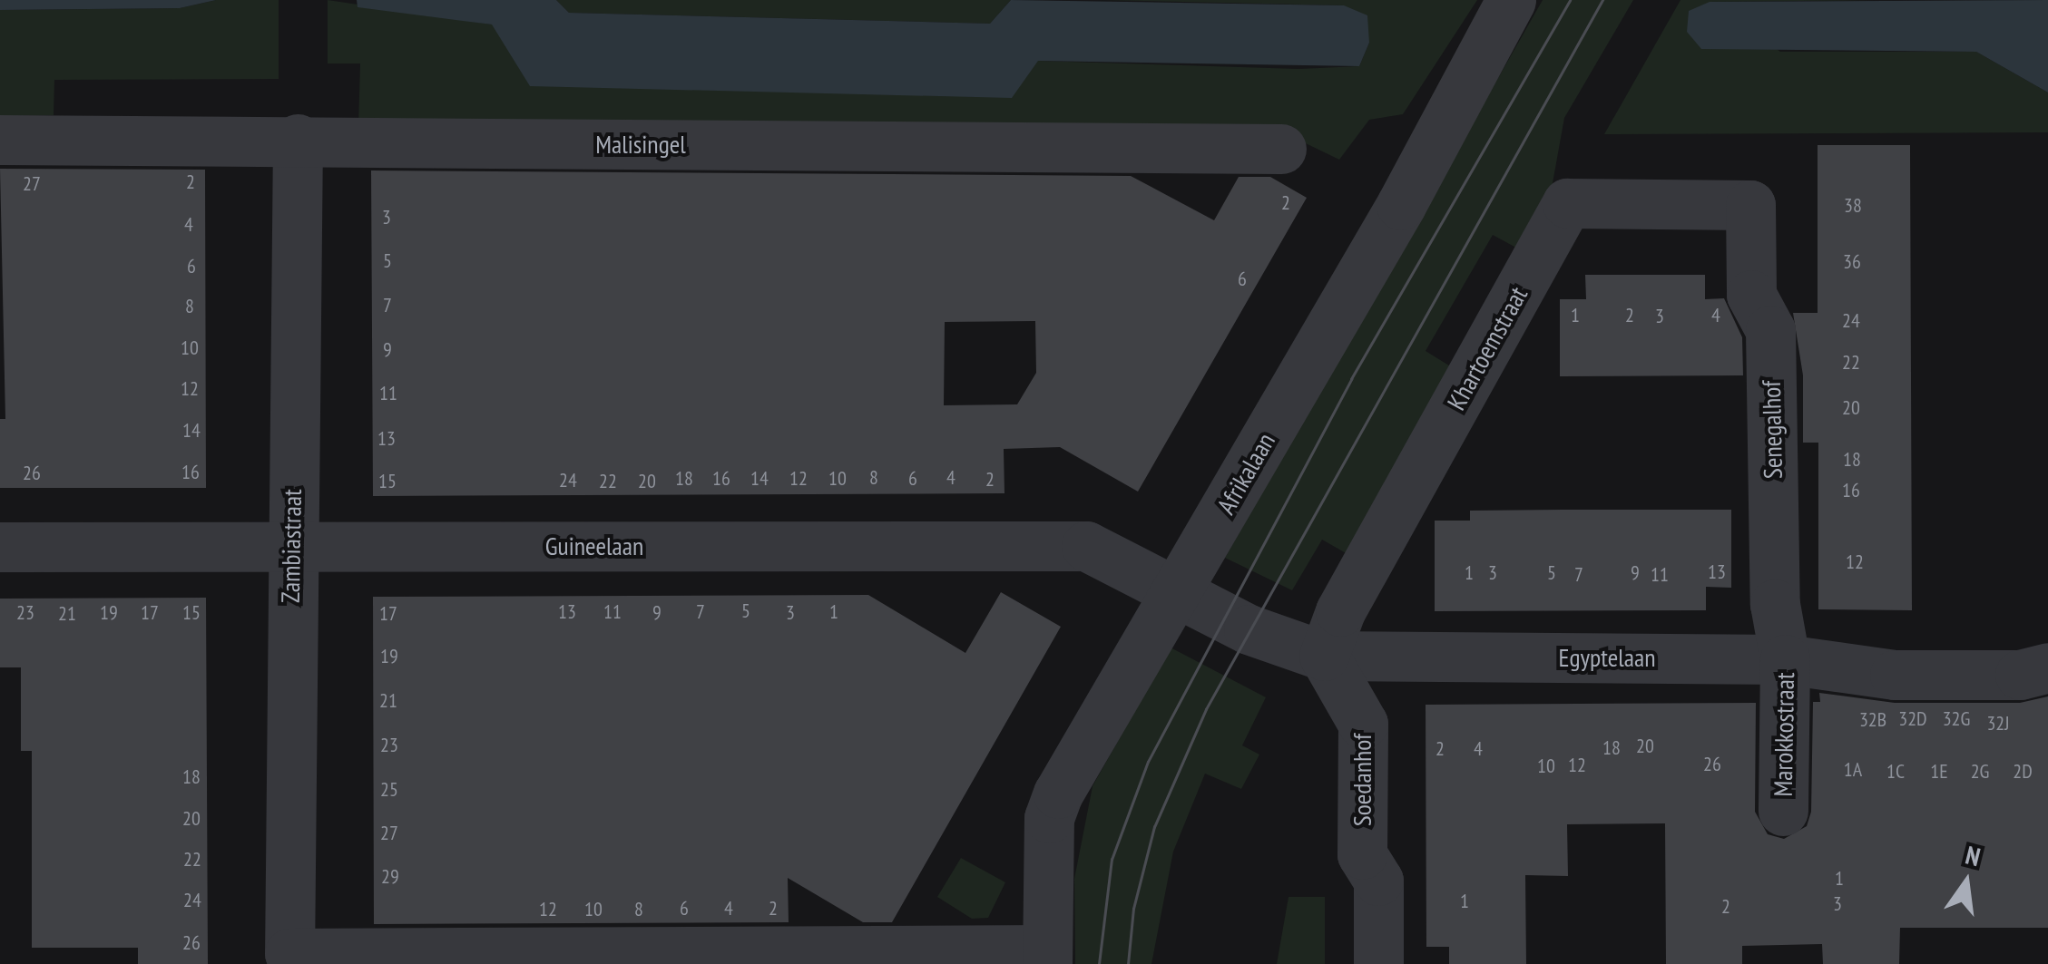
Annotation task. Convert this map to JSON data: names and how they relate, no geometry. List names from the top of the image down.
{
  "streets": {
    "street": [
      "Malisingel",
      "Khartoemstraat",
      "Senegalhof",
      "Afrikalaan",
      "Zambiastraat",
      "Guineelaan",
      "Egyptelaan",
      "Marokkostraat",
      "Soedanhof"
    ]
  },
  "crossings": [
    ["Malisingel", "Zambiastraat"],
    ["Khartoemstraat", "Senegalhof"],
    ["Khartoemstraat", "Egyptelaan"],
    ["Khartoemstraat", "Soedanhof"],
    ["Senegalhof", "Egyptelaan"],
    ["Senegalhof", "Marokkostraat"],
    ["Afrikalaan", "Zambiastraat"],
    ["Afrikalaan", "Guineelaan"],
    ["Afrikalaan", "Egyptelaan"],
    ["Zambiastraat", "Guineelaan"],
    ["Guineelaan", "Egyptelaan"],
    ["Egyptelaan", "Marokkostraat"],
    ["Egyptelaan", "Soedanhof"]
  ],
  "house_numbers": [
    "2",
    "27",
    "2",
    "38",
    "3",
    "4",
    "5",
    "36",
    "6",
    "6",
    "7",
    "8",
    "1",
    "2",
    "4",
    "3",
    "24",
    "10",
    "9",
    "22",
    "12",
    "11",
    "20",
    "14",
    "13",
    "18",
    "16",
    "26",
    "8",
    "4",
    "18",
    "16",
    "14",
    "12",
    "10",
    "6",
    "2",
    "24",
    "15",
    "22",
    "20",
    "16",
    "12",
    "13",
    "1",
    "3",
    "5",
    "9",
    "7",
    "11",
    "5",
    "13",
    "11",
    "7",
    "1",
    "23",
    "19",
    "17",
    "15",
    "9",
    "3",
    "21",
    "17",
    "19",
    "21",
    "32D",
    "32G",
    "32B",
    "32J",
    "23",
    "20",
    "18",
    "2",
    "4",
    "26",
    "12",
    "10",
    "1A",
    "1C",
    "1E",
    "2G",
    "2D",
    "18",
    "25",
    "20",
    "27",
    "22",
    "29",
    "1",
    "24",
    "1",
    "3",
    "2",
    "6",
    "4",
    "2",
    "12",
    "10",
    "8",
    "26"
  ],
  "north": "top"
}
